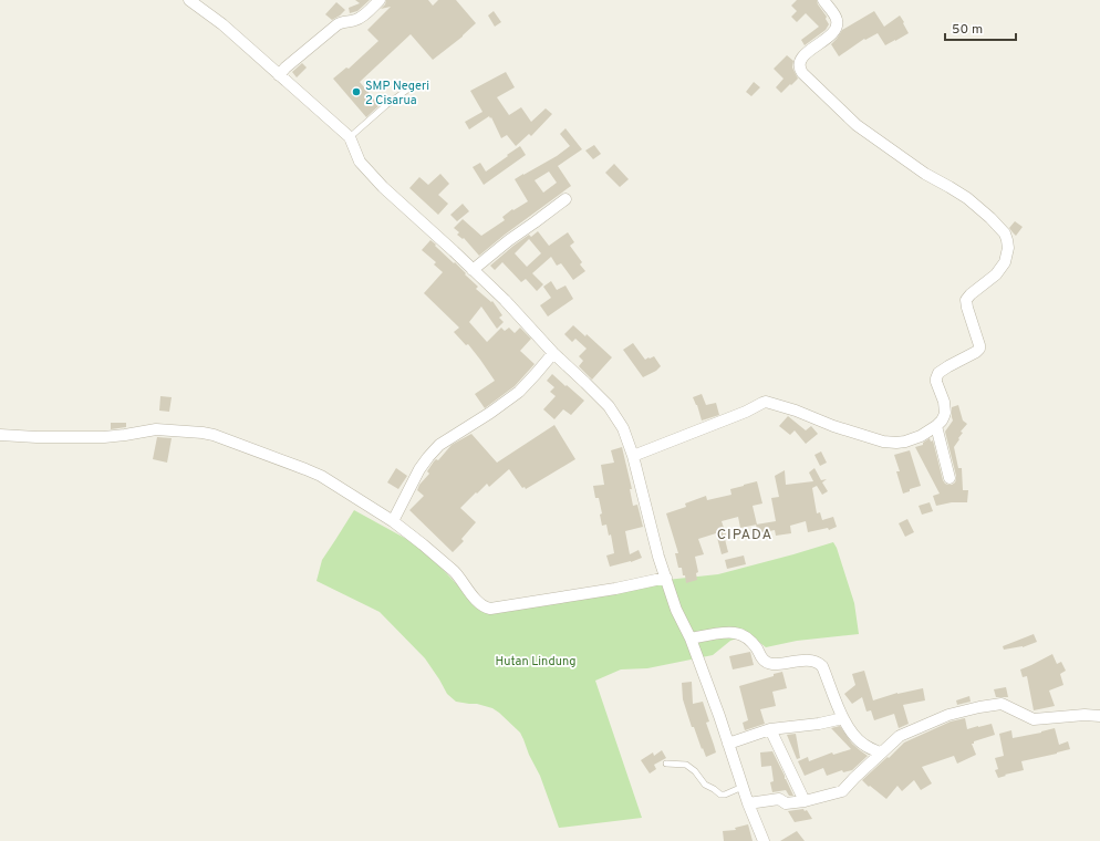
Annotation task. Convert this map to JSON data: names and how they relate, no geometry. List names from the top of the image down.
{
  "districts": ["CIPADA"],
  "parks": ["Hutan Lindung"],
  "places": ["SMP Negeri 2 Cisarua"],
  "scale_bar": "50 m"
}
